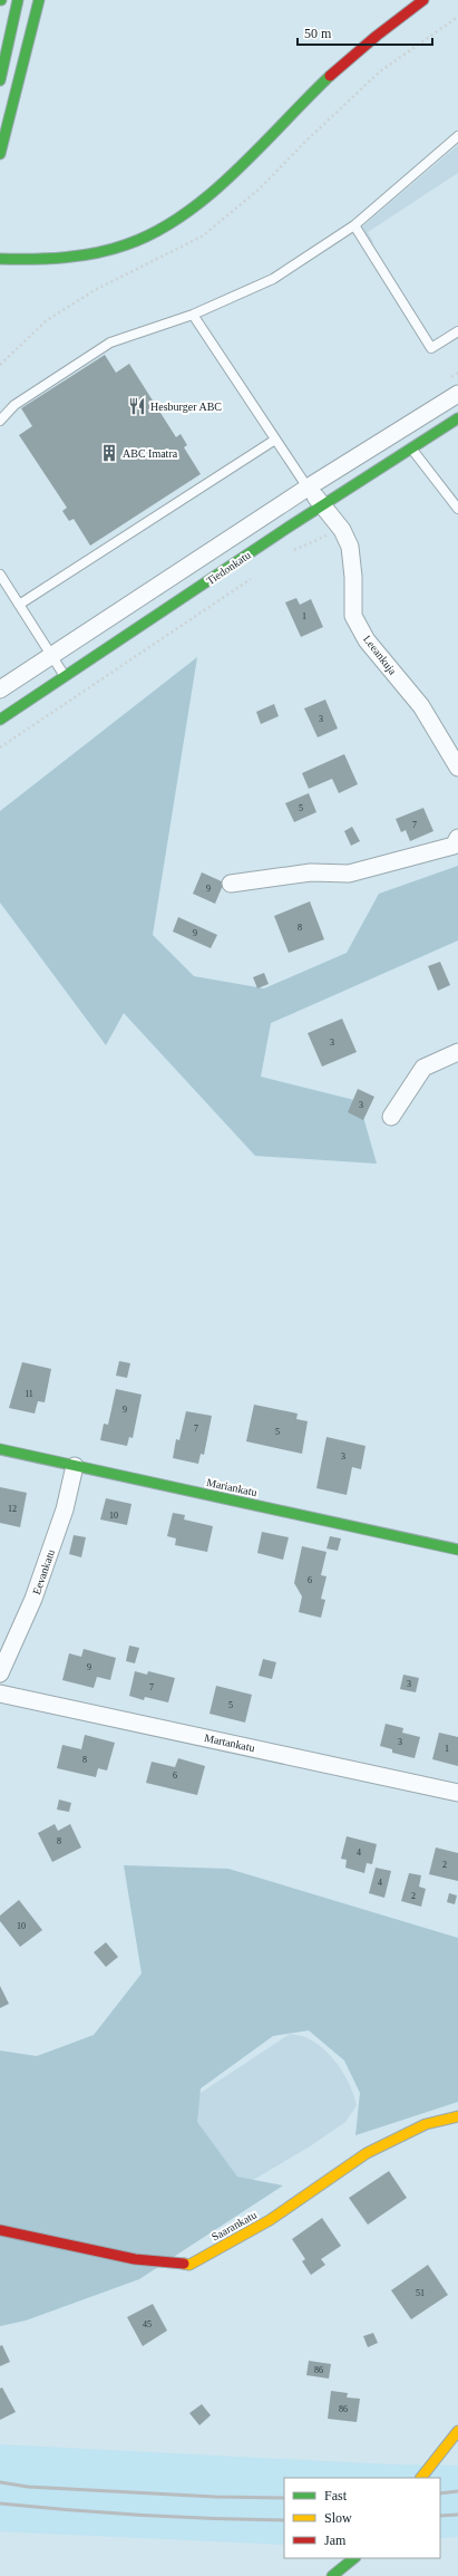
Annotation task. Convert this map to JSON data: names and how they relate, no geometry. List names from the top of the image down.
{
  "streets": {
    "main road": ["Tiedonkatu", "Mariankatu", "Saarankatu"],
    "street": ["Leeankuja", "Eevankatu", "Martankatu"]
  },
  "crossings": [
    ["Tiedonkatu", "Leeankuja"],
    ["Mariankatu", "Eevankatu"]
  ],
  "places": {
    "restaurant": ["Hesburger ABC"],
    "building": ["ABC Imatra"]
  },
  "house_numbers": [
    "1",
    "3",
    "5",
    "7",
    "9",
    "8",
    "9",
    "3",
    "3",
    "11",
    "9",
    "7",
    "5",
    "3",
    "12",
    "10",
    "6",
    "9",
    "3",
    "7",
    "5",
    "3",
    "1",
    "8",
    "6",
    "8",
    "4",
    "2",
    "4",
    "2",
    "10",
    "51",
    "45",
    "86",
    "86"
  ],
  "legend": ["Fast", "Slow", "Jam"],
  "scale_bar": "50 m"
}
